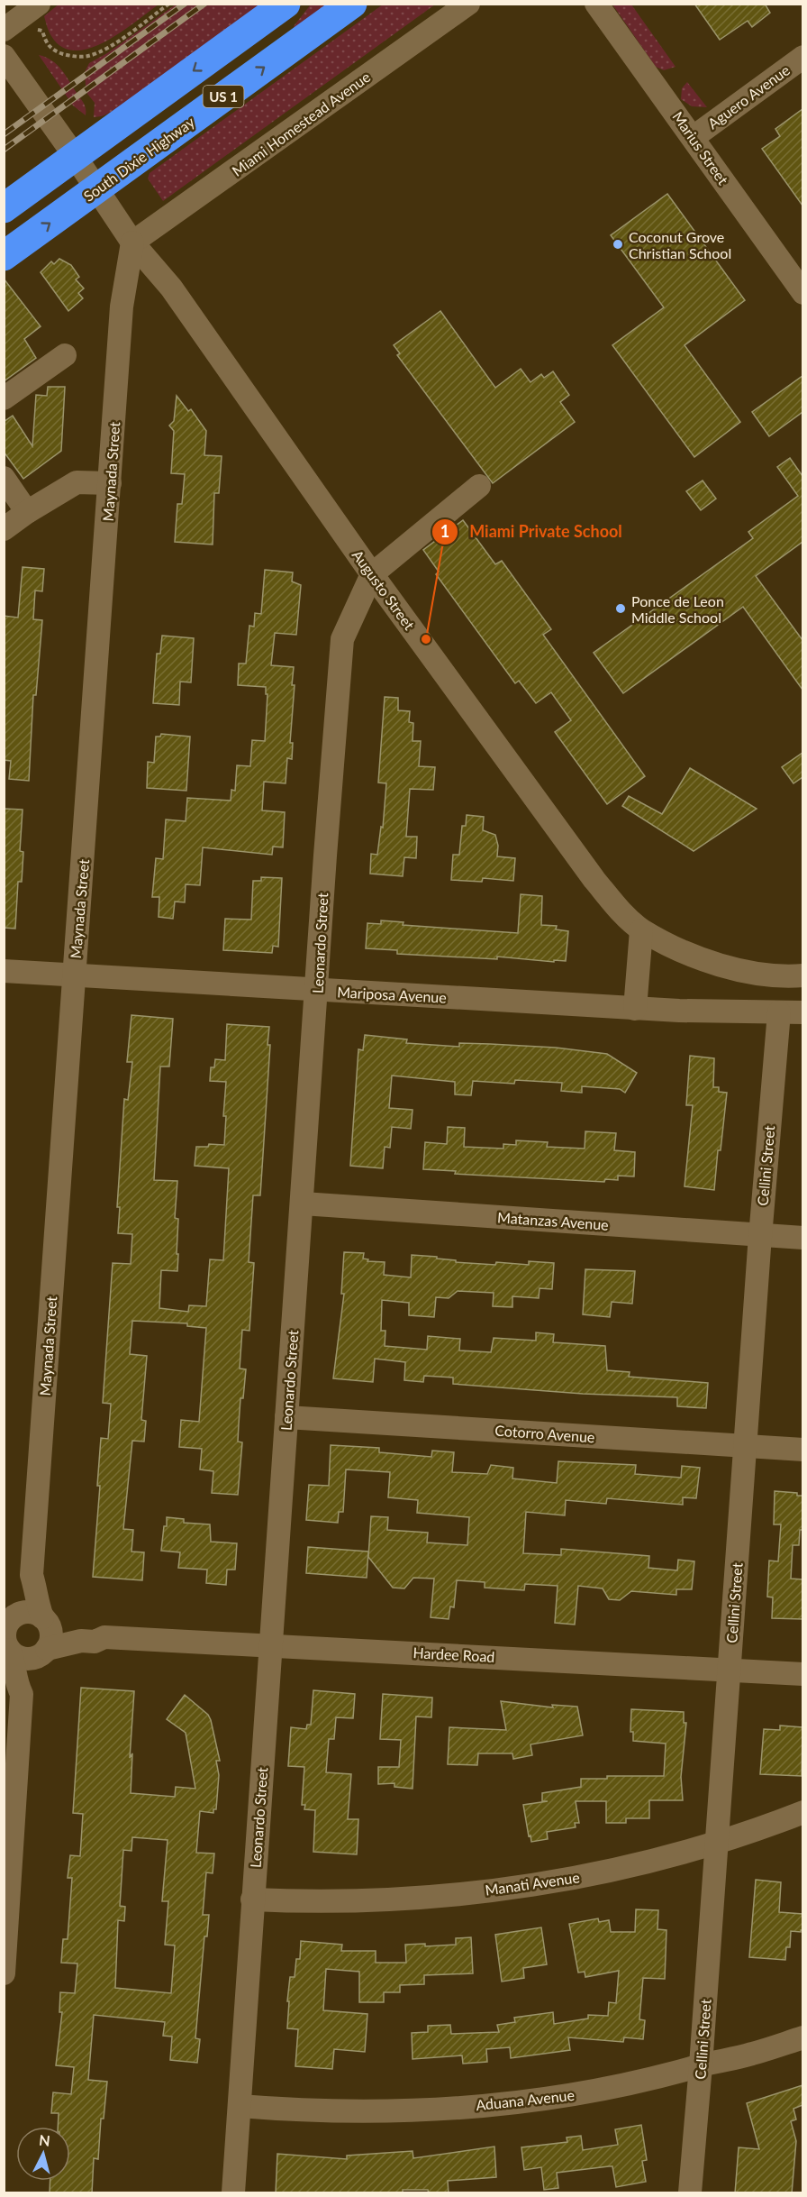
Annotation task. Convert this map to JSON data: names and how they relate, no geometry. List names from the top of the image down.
{
  "streets": {
    "highway": ["US 1", "South Dixie Highway"],
    "street": [
      "Aguero Avenue",
      "Miami Homestead Avenue",
      "Marius Street",
      "Maynada Street",
      "Augusto Street",
      "Leonardo Street",
      "Mariposa Avenue",
      "Cellini Street",
      "Matanzas Avenue",
      "Cotorro Avenue",
      "Hardee Road",
      "Manati Avenue",
      "Aduana Avenue"
    ]
  },
  "crossings": [
    ["US 1", "Augusto Street"],
    ["Aguero Avenue", "Marius Street"],
    ["Miami Homestead Avenue", "Maynada Street"],
    ["Miami Homestead Avenue", "Augusto Street"],
    ["South Dixie Highway", "Augusto Street"],
    ["Maynada Street", "Augusto Street"],
    ["Maynada Street", "Mariposa Avenue"],
    ["Maynada Street", "Hardee Road"],
    ["Augusto Street", "Leonardo Street"],
    ["Leonardo Street", "Mariposa Avenue"],
    ["Leonardo Street", "Matanzas Avenue"],
    ["Leonardo Street", "Cotorro Avenue"],
    ["Leonardo Street", "Hardee Road"],
    ["Leonardo Street", "Manati Avenue"],
    ["Leonardo Street", "Aduana Avenue"],
    ["Mariposa Avenue", "Cellini Street"],
    ["Cellini Street", "Matanzas Avenue"],
    ["Cellini Street", "Cotorro Avenue"],
    ["Cellini Street", "Hardee Road"],
    ["Cellini Street", "Manati Avenue"],
    ["Cellini Street", "Aduana Avenue"]
  ],
  "places": ["Coconut Grove Christian School", "Ponce de Leon Middle School", "Miami Private School"],
  "north": "top"
}
